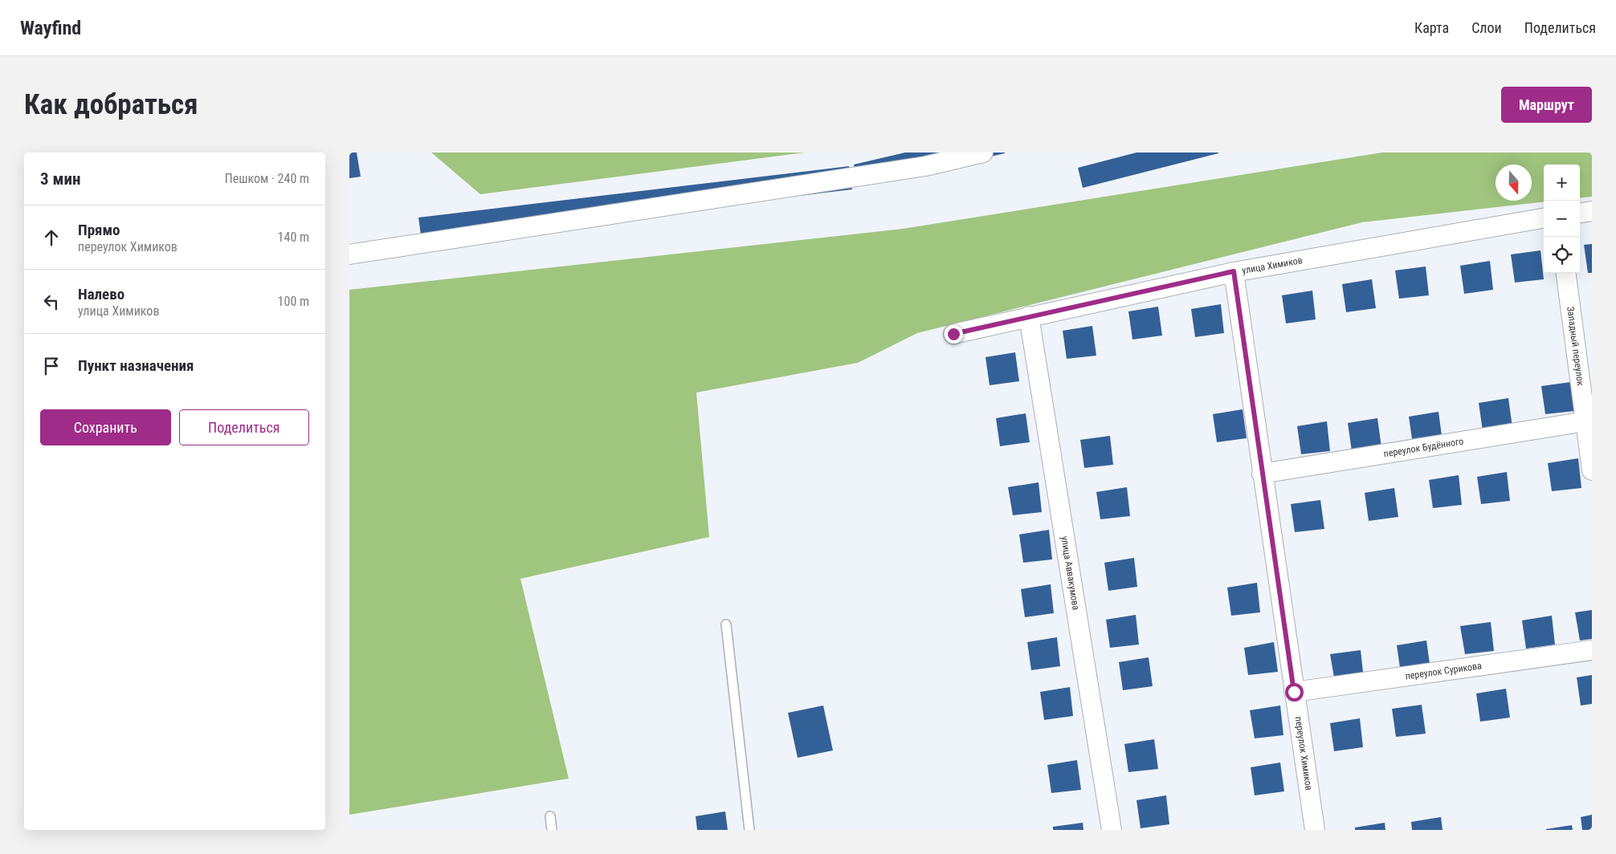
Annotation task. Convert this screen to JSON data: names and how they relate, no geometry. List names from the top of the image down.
{
  "streets": {
    "street": [
      "улица Химиков",
      "Западный переулок",
      "переулок Будённого",
      "улица Аввакумова",
      "переулок Сурикова",
      "переулок Химиков"
    ]
  },
  "crossings": [
    ["улица Химиков", "улица Аввакумова"],
    ["улица Химиков", "переулок Химиков"],
    ["Западный переулок", "переулок Будённого"],
    ["переулок Будённого", "переулок Химиков"],
    ["переулок Сурикова", "переулок Химиков"]
  ],
  "north": "bottom",
  "page": {
    "header": "Wayfind",
    "nav": ["Карта", "Слои", "Поделиться"],
    "buttons": [
      "Маршрут",
      ["Сохранить", "Поделиться"]
    ],
    "title": "Как добраться",
    "heading": ["3 мин", "Пешком · 240 m"],
    "map_buttons": ["+", "−"],
    "list": [
      ["Прямо", "переулок Химиков", "140 m"],
      ["Налево", "улица Химиков", "100 m"],
      "Пункт назначения"
    ]
  }
}
